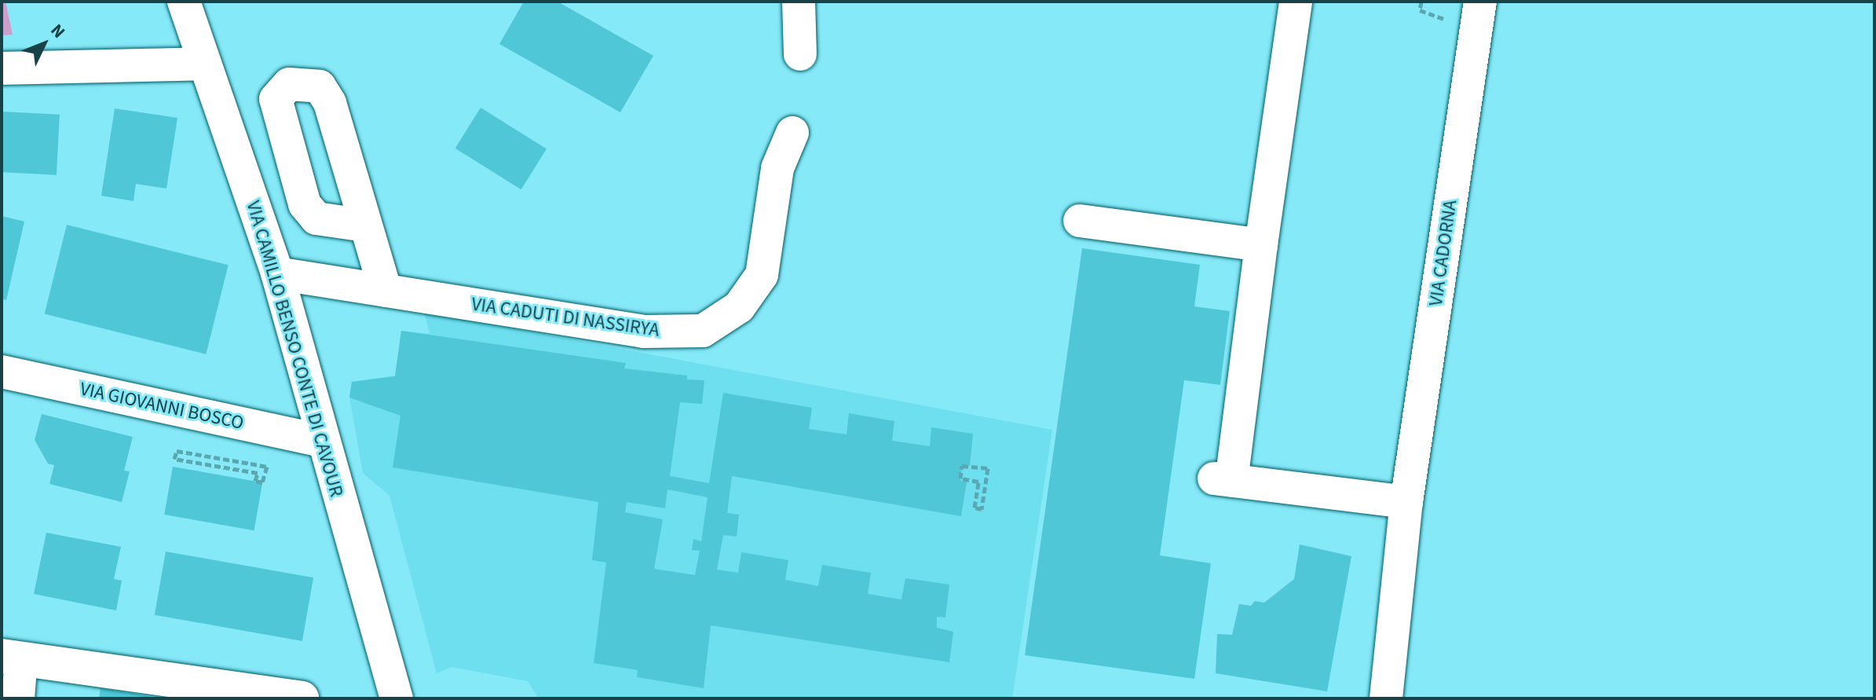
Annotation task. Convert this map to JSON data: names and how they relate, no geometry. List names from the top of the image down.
{
  "streets": {
    "street": [
      "VIA CADORNA",
      "VIA CADUTI DI NASSIRYA",
      "VIA CAMILLO BENSO CONTE DI CAVOUR",
      "VIA GIOVANNI BOSCO"
    ]
  },
  "crossings": [
    ["VIA CADUTI DI NASSIRYA", "VIA CAMILLO BENSO CONTE DI CAVOUR"],
    ["VIA CAMILLO BENSO CONTE DI CAVOUR", "VIA GIOVANNI BOSCO"]
  ],
  "north": "top right"
}
